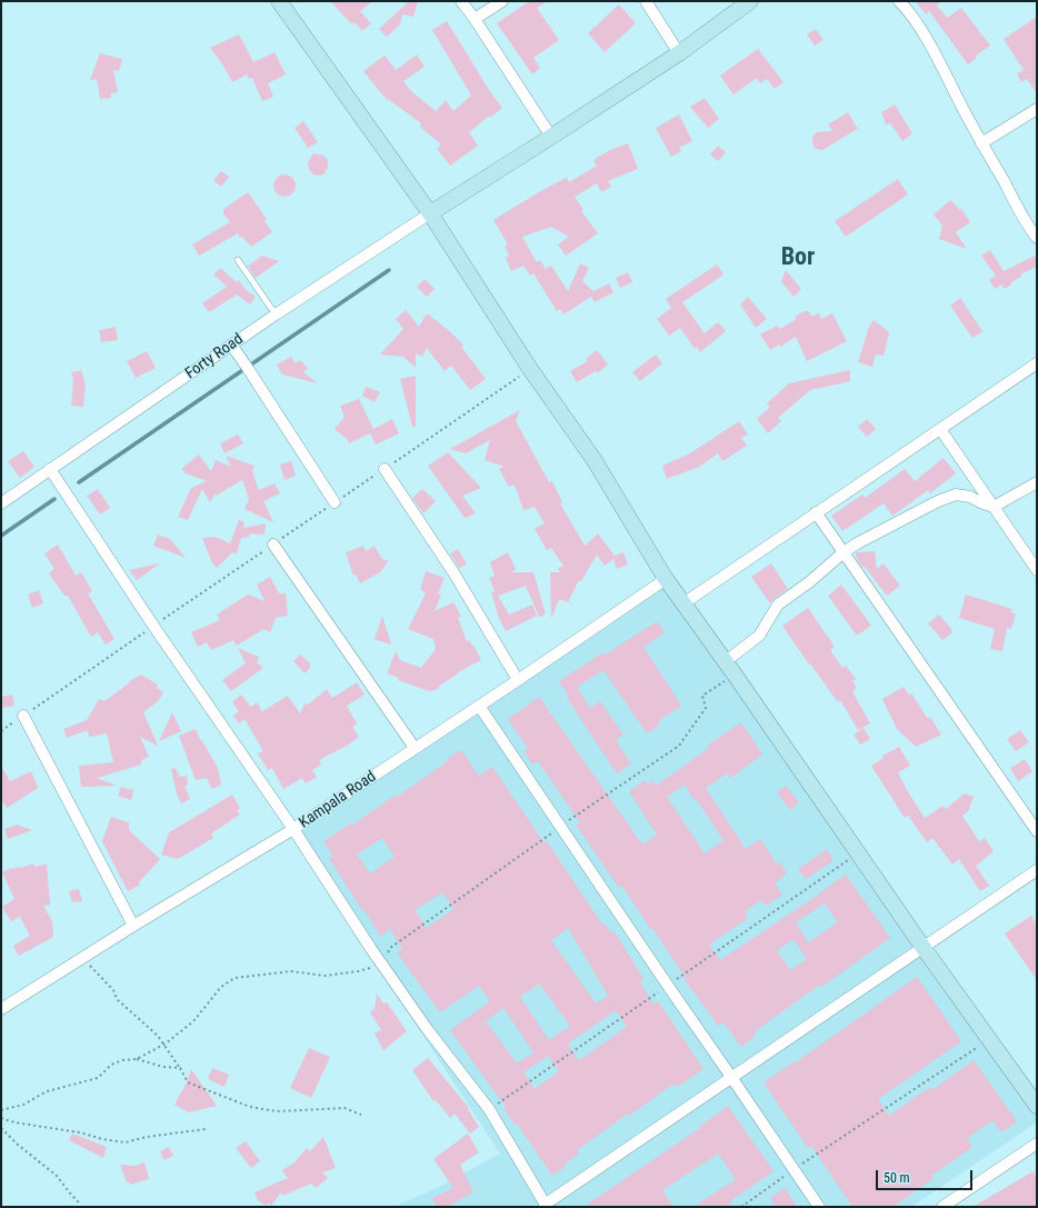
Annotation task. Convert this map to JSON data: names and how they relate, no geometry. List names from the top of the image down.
{
  "streets": {
    "street": ["Forty Road", "Kampala Road"]
  },
  "districts": ["Bor"],
  "scale_bar": "50 m"
}
